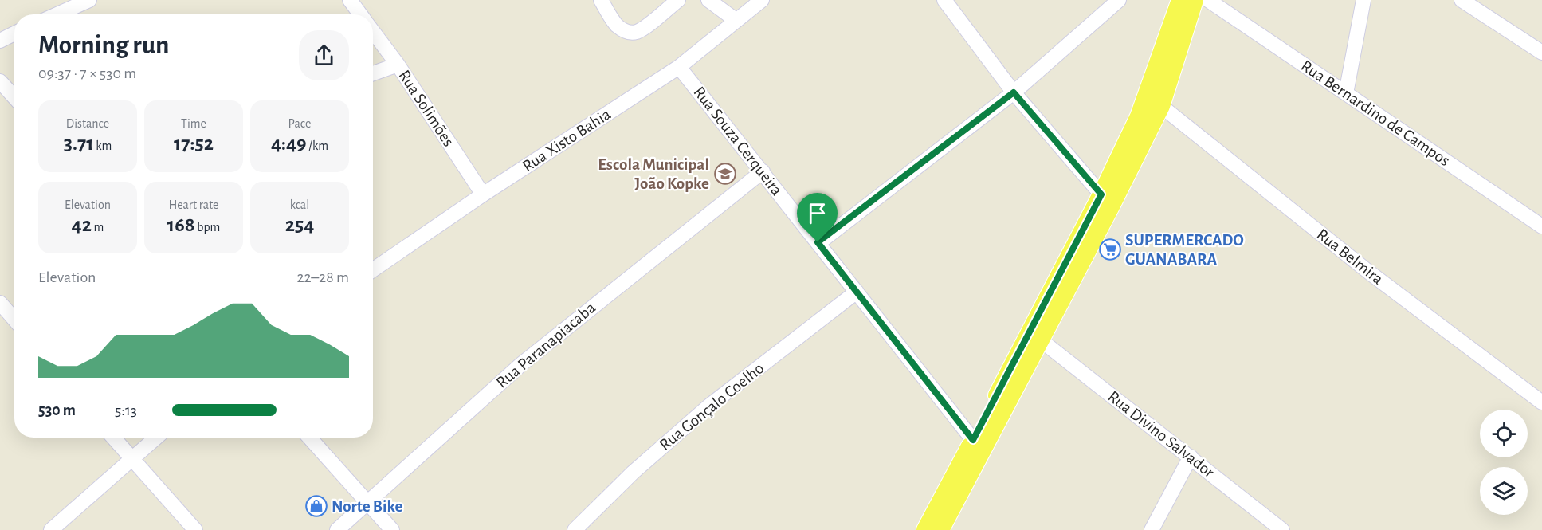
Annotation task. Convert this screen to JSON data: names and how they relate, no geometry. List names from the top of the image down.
{
  "streets": {
    "street": [
      "Rua Solimões",
      "Rua Bernardino de Campos",
      "Rua Xisto Bahia",
      "Rua Souza Cerqueira",
      "Rua Belmira",
      "Rua Paranapiacaba",
      "Rua Gonçalo Coelho",
      "Rua Divino Salvador"
    ]
  },
  "crossings": [
    ["Rua Solimões", "Rua Xisto Bahia"],
    ["Rua Xisto Bahia", "Rua Souza Cerqueira"],
    ["Rua Souza Cerqueira", "Rua Paranapiacaba"],
    ["Rua Souza Cerqueira", "Rua Gonçalo Coelho"]
  ],
  "places": {
    "school or university": ["Escola Municipal João Kopke"],
    "supermarket": ["SUPERMERCADO GUANABARA"],
    "shop": ["Norte Bike"]
  },
  "page": {
    "heading": ["Morning run", "09:37 · 7 × 530 m"],
    "stats": [
      ["Distance", "3.71 km"],
      ["Time", "17:52"],
      ["Pace", "4:49 /km"],
      ["Elevation", "42 m"],
      ["Heart rate", "168 bpm"],
      ["kcal", "254"]
    ],
    "chart": ["Elevation", "22–28 m"],
    "list": [
      {
        "name": "530 m",
        "note": "5:13"
      }
    ]
  }
}
